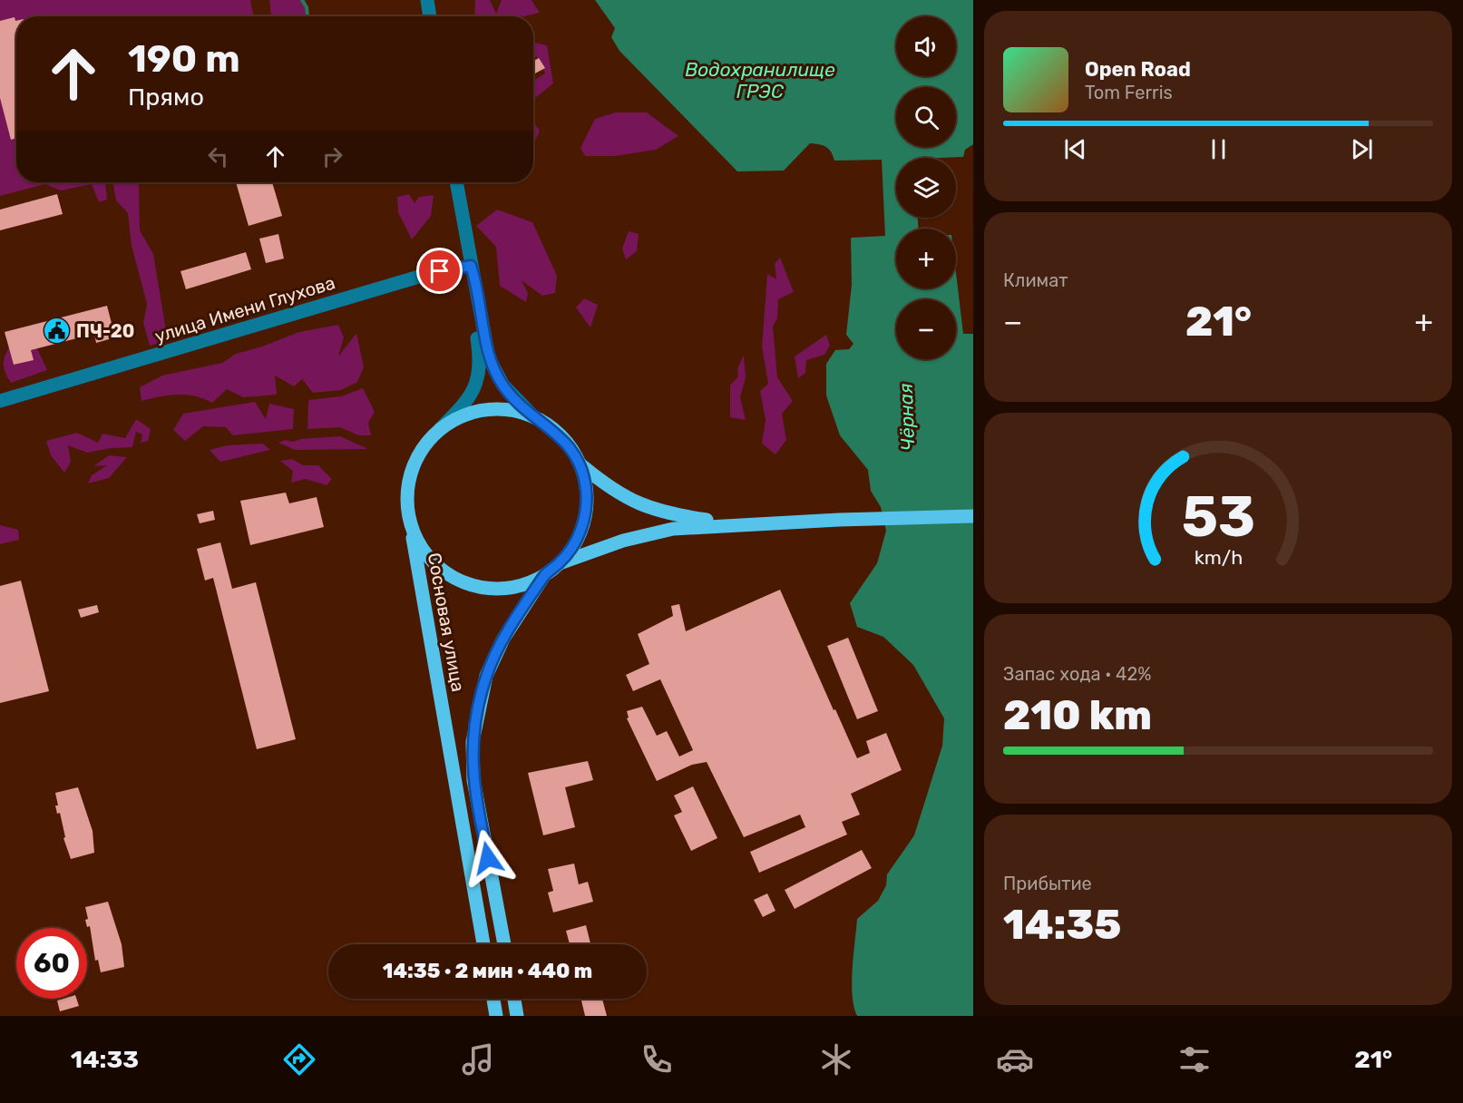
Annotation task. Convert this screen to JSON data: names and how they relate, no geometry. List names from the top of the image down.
{
  "streets": {
    "main road": ["Сосновая улица"],
    "street": ["улица Имени Глухова"]
  },
  "water": ["Водохранилище ГРЭС", "Чёрная"],
  "places": {
    "public building": ["ПЧ-20"]
  },
  "page": {
    "map_buttons": ["+", "−"],
    "turn": ["190 m", "Прямо"],
    "song": ["Open Road", "Tom Ferris"],
    "tile": [
      "Климат",
      ["Запас хода · 42%", "210 km"],
      ["Прибытие", "14:35"]
    ],
    "heat": ["−", "21°", "+"],
    "limit": "60",
    "trip": "14:35 · 2 мин · 440 m",
    "tabs": ["14:33", "21°"],
    "gauge": ["53", "km/h"]
  }
}
